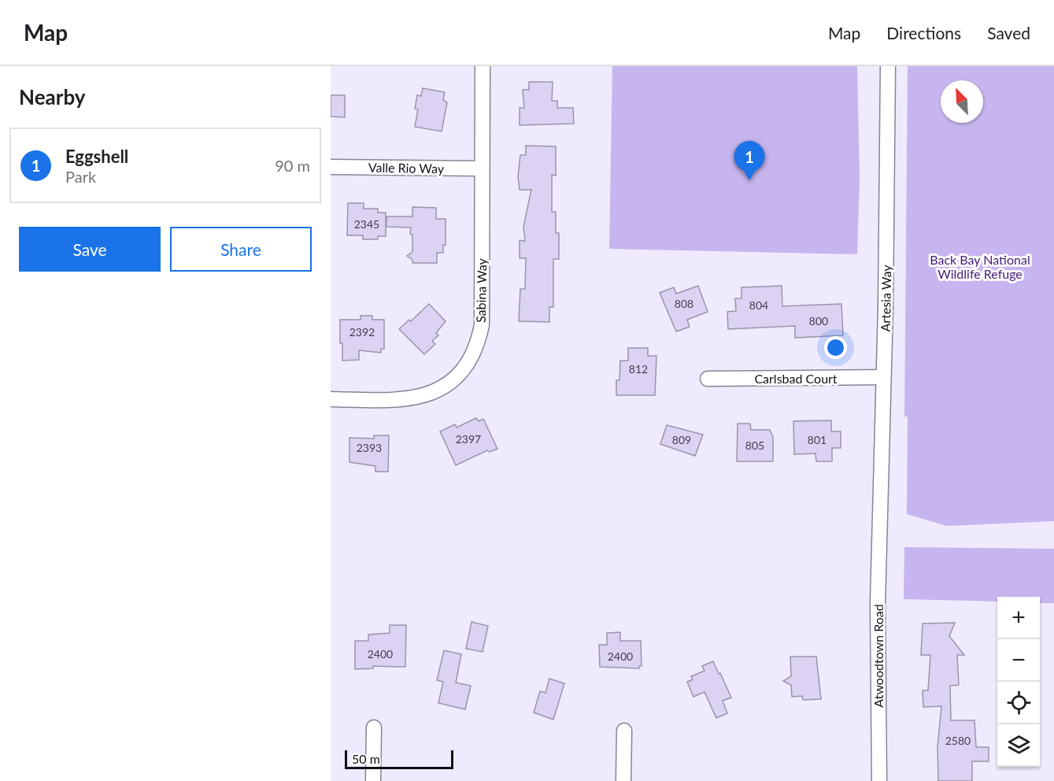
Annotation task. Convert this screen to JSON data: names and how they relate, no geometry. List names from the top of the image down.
{
  "streets": {
    "street": [
      "Valle Rio Way",
      "Sabina Way",
      "Artesia Way",
      "Carlsbad Court",
      "Atwoodtown Road"
    ]
  },
  "crossings": [
    ["Valle Rio Way", "Sabina Way"],
    ["Artesia Way", "Carlsbad Court"],
    ["Artesia Way", "Atwoodtown Road"]
  ],
  "parks": ["Back Bay National Wildlife Refuge"],
  "house_numbers": [
    "2345",
    "808",
    "804",
    "800",
    "2392",
    "812",
    "2397",
    "809",
    "801",
    "805",
    "2393",
    "2400",
    "2400",
    "2580"
  ],
  "scale_bar": "50 m",
  "north": "top left",
  "page": {
    "header": "Map",
    "nav": ["Map", "Directions", "Saved"],
    "heading": "Nearby",
    "list": [
      {
        "mark": "1",
        "name": "Eggshell",
        "note": "Park",
        "value": "90 m"
      }
    ],
    "pins": "1",
    "buttons": ["Save", "Share"],
    "map_buttons": ["+", "−"],
    "scale": "50 m"
  }
}
